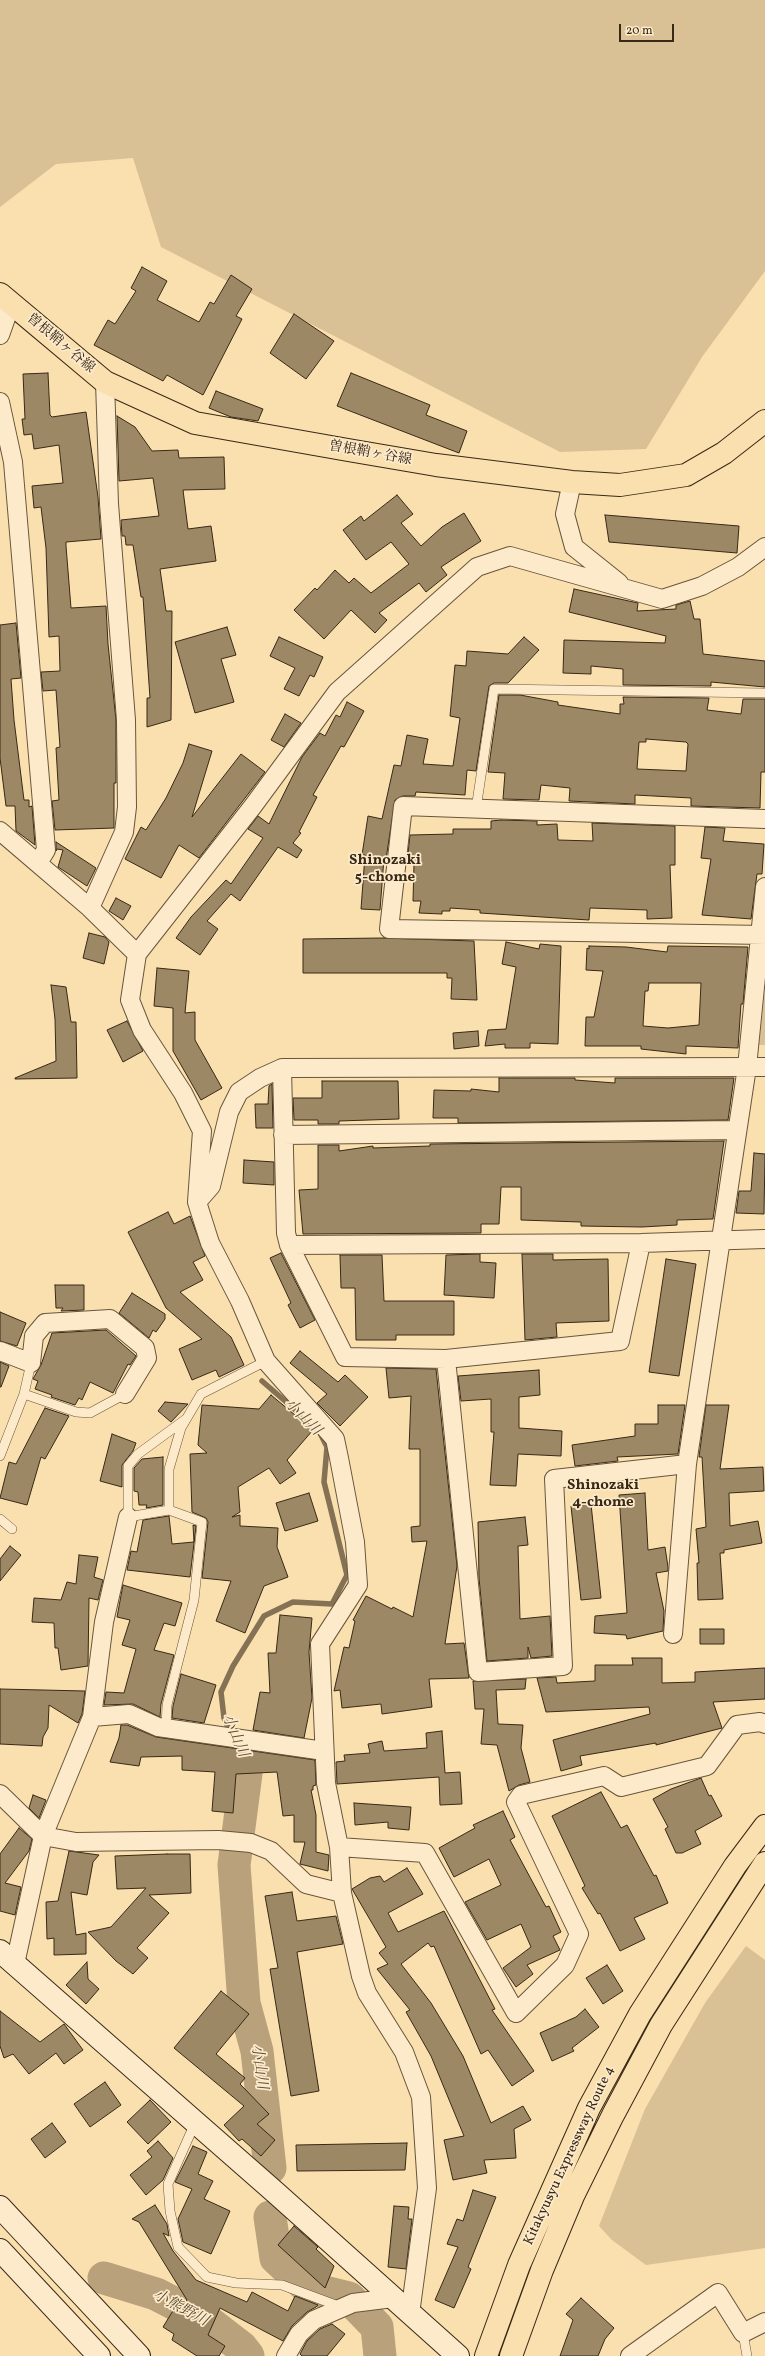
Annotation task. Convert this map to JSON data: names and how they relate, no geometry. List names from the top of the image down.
{
  "streets": {
    "main road": ["曽根鞘ヶ谷線", "Kitakyusyu Expressway Route 4"]
  },
  "districts": ["Shinozaki 5-chome", "Shinozaki 4-chome"],
  "water": ["小山川", "小熊野川"],
  "scale_bar": "20 m"
}
